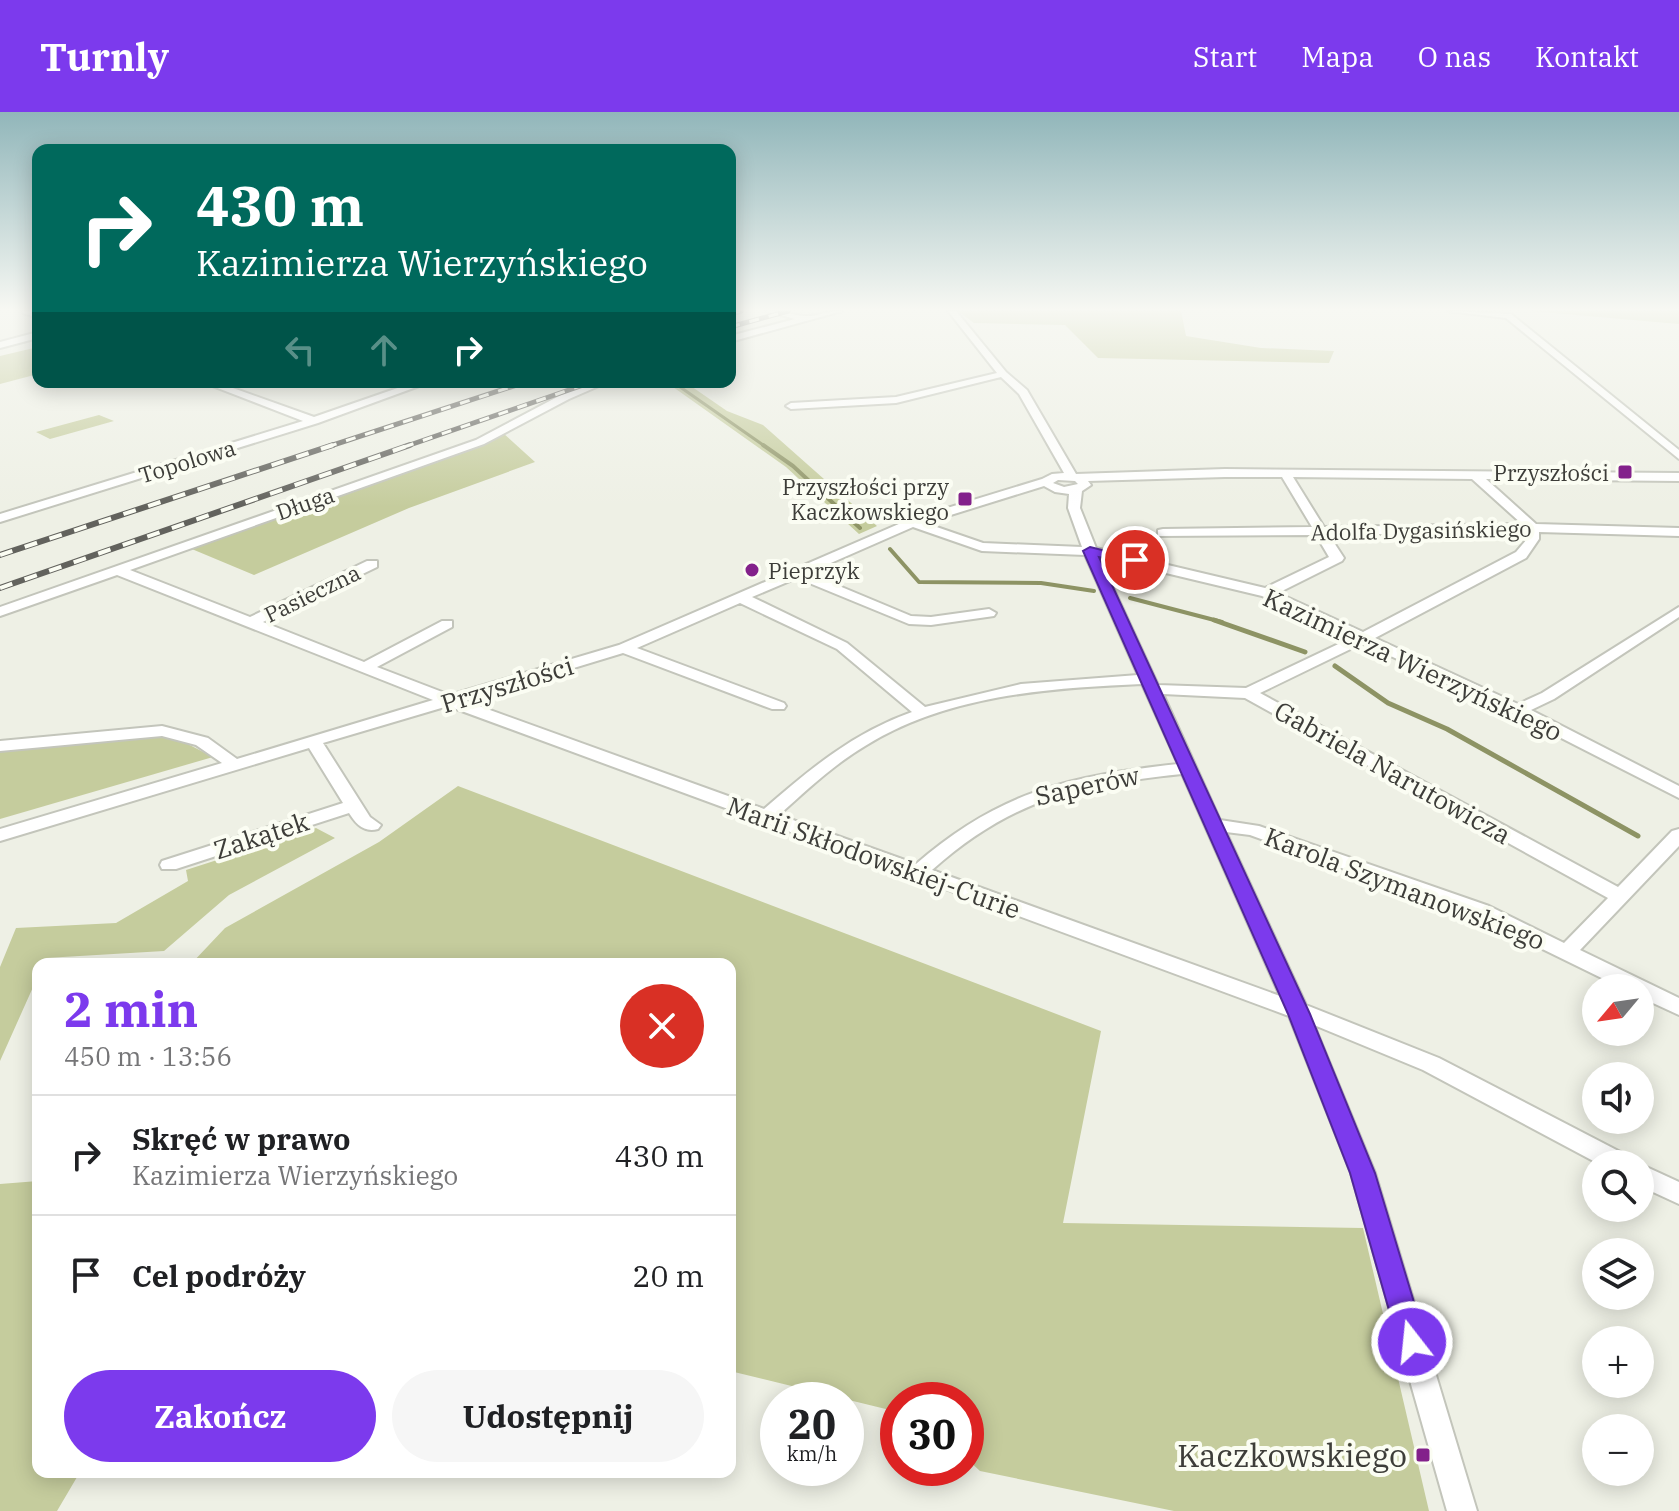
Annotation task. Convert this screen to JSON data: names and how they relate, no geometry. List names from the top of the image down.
{
  "streets": {
    "street": [
      "Topolowa",
      "Długa",
      "Adolfa Dygasińskiego",
      "Pasieczna",
      "Kazimierza Wierzyńskiego",
      "Przyszłości",
      "Gabriela Narutowicza",
      "Saperów",
      "Zakątek",
      "Marii Skłodowskiej-Curie",
      "Karola Szymanowskiego"
    ]
  },
  "crossings": [
    ["Długa", "Marii Skłodowskiej-Curie"],
    ["Pasieczna", "Marii Skłodowskiej-Curie"],
    ["Kazimierza Wierzyńskiego", "Przyszłości"],
    ["Przyszłości", "Marii Skłodowskiej-Curie"],
    ["Gabriela Narutowicza", "Marii Skłodowskiej-Curie"],
    ["Saperów", "Marii Skłodowskiej-Curie"]
  ],
  "places": {
    "transit": ["Przyszłości", "Przyszłości przy Kaczkowskiego", "Kaczkowskiego"],
    "other": ["Pieprzyk"]
  },
  "north": "bottom left",
  "page": {
    "header": "Turnly",
    "nav": [
      "Start",
      "Mapa",
      "O nas",
      "Kontakt"
    ],
    "turn": ["430 m", "Kazimierza Wierzyńskiego"],
    "heading": ["2 min", "450 m · 13:56"],
    "map_buttons": ["+", "−"],
    "list": [
      {
        "name": "Skręć w prawo",
        "note": "Kazimierza Wierzyńskiego",
        "value": "430 m"
      },
      {
        "name": "Cel podróży",
        "value": "20 m"
      }
    ],
    "buttons": ["Zakończ", "Udostępnij"],
    "speed": "20 km/h",
    "limit": "30"
  }
}
